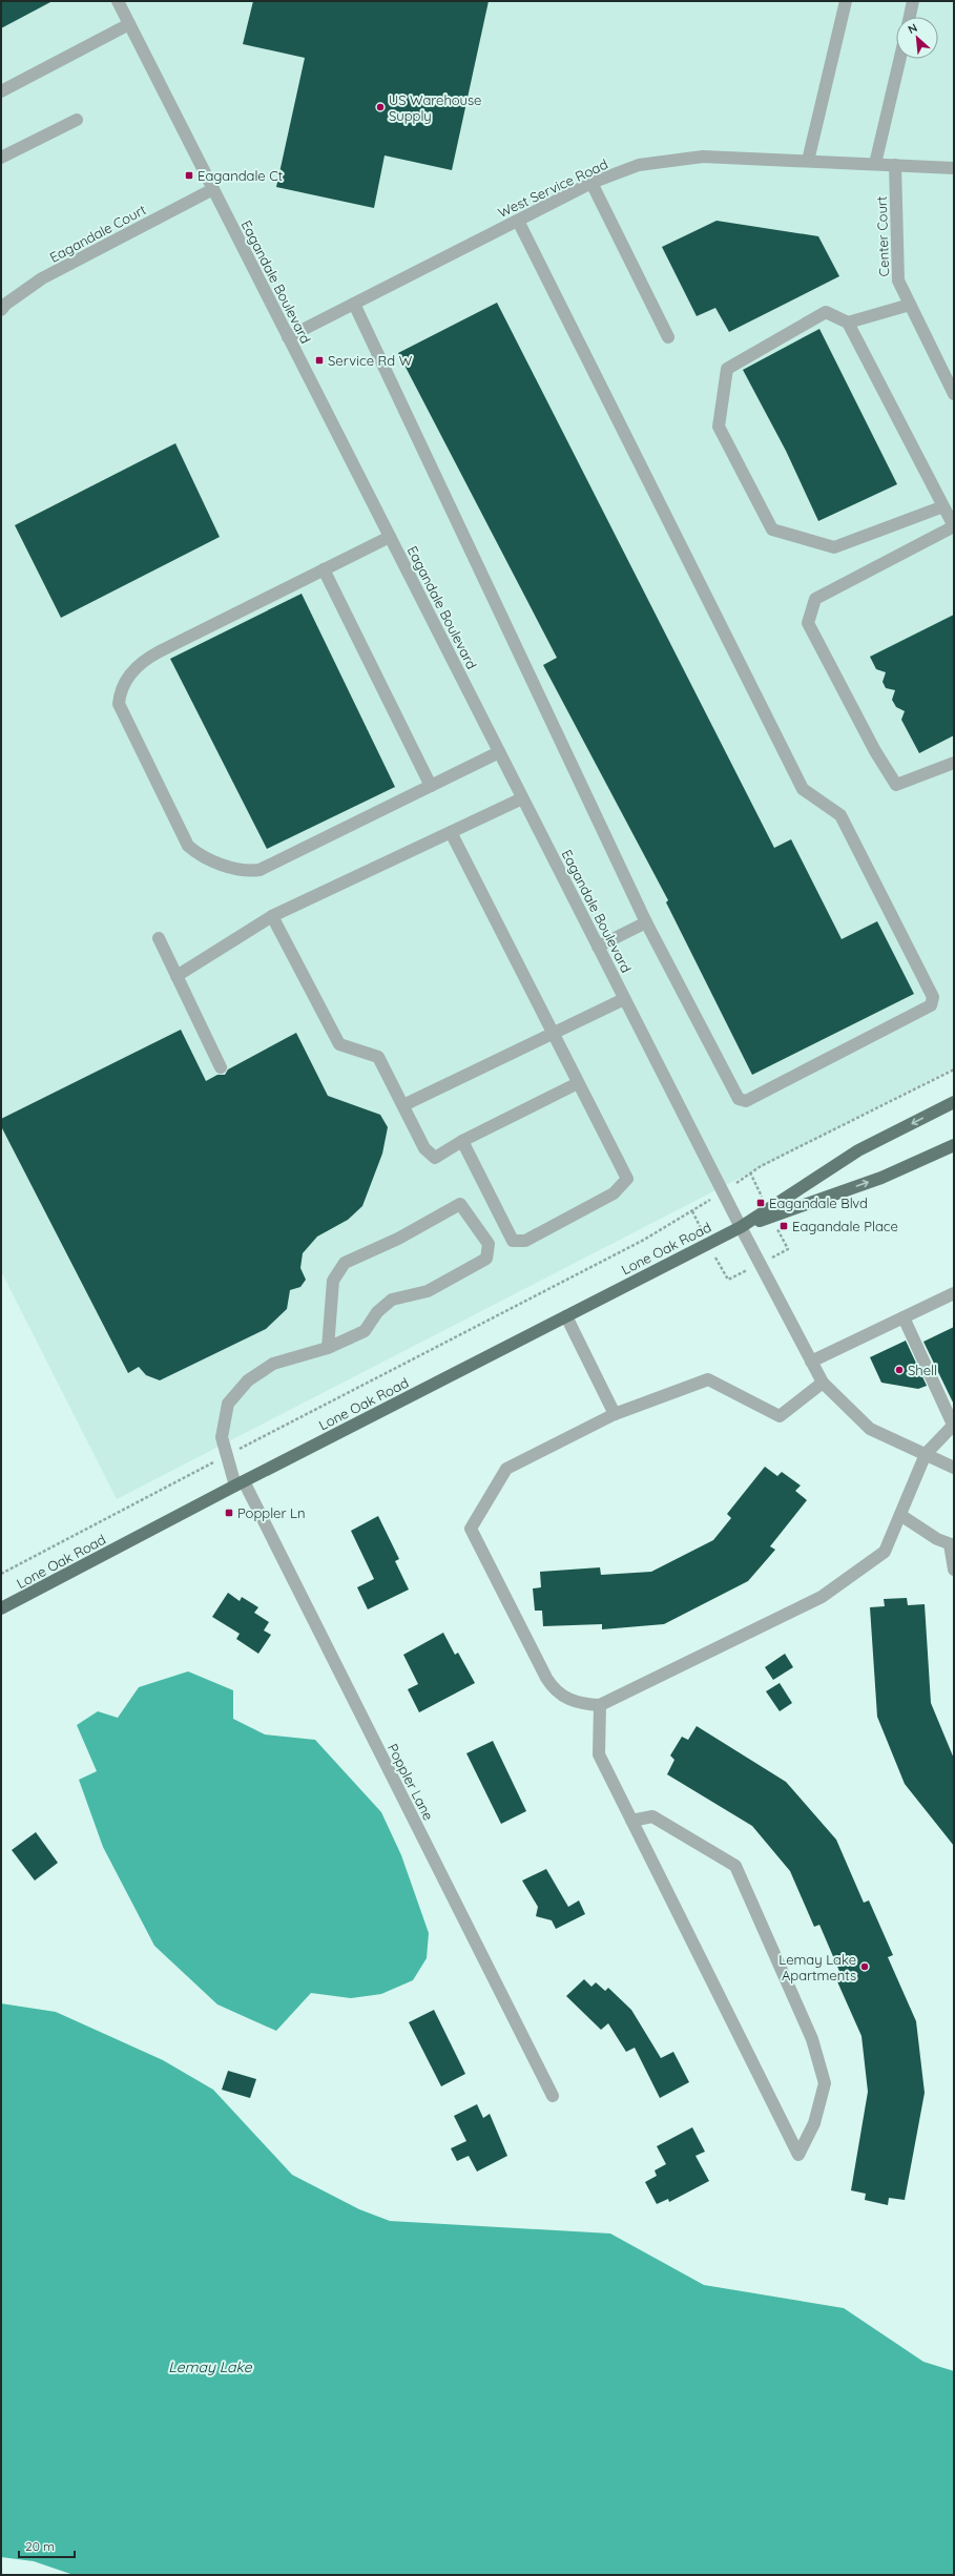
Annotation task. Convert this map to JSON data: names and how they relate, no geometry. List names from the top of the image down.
{
  "streets": {
    "main road": ["Lone Oak Road"],
    "street": [
      "West Service Road",
      "Eagandale Court",
      "Center Court",
      "Eagandale Boulevard",
      "Poppler Lane"
    ]
  },
  "crossings": [
    ["West Service Road", "Center Court"],
    ["West Service Road", "Eagandale Boulevard"],
    ["Eagandale Court", "Eagandale Boulevard"],
    ["Eagandale Boulevard", "Lone Oak Road"],
    ["Lone Oak Road", "Poppler Lane"]
  ],
  "water": ["Lemay Lake"],
  "places": {
    "other": ["US Warehouse Supply", "Shell", "Lemay Lake Apartments"],
    "transit": [
      "Eagandale Ct",
      "Service Rd W",
      "Eagandale Blvd",
      "Eagandale Place",
      "Poppler Ln"
    ]
  },
  "scale_bar": "20 m",
  "north": "top left"
}
